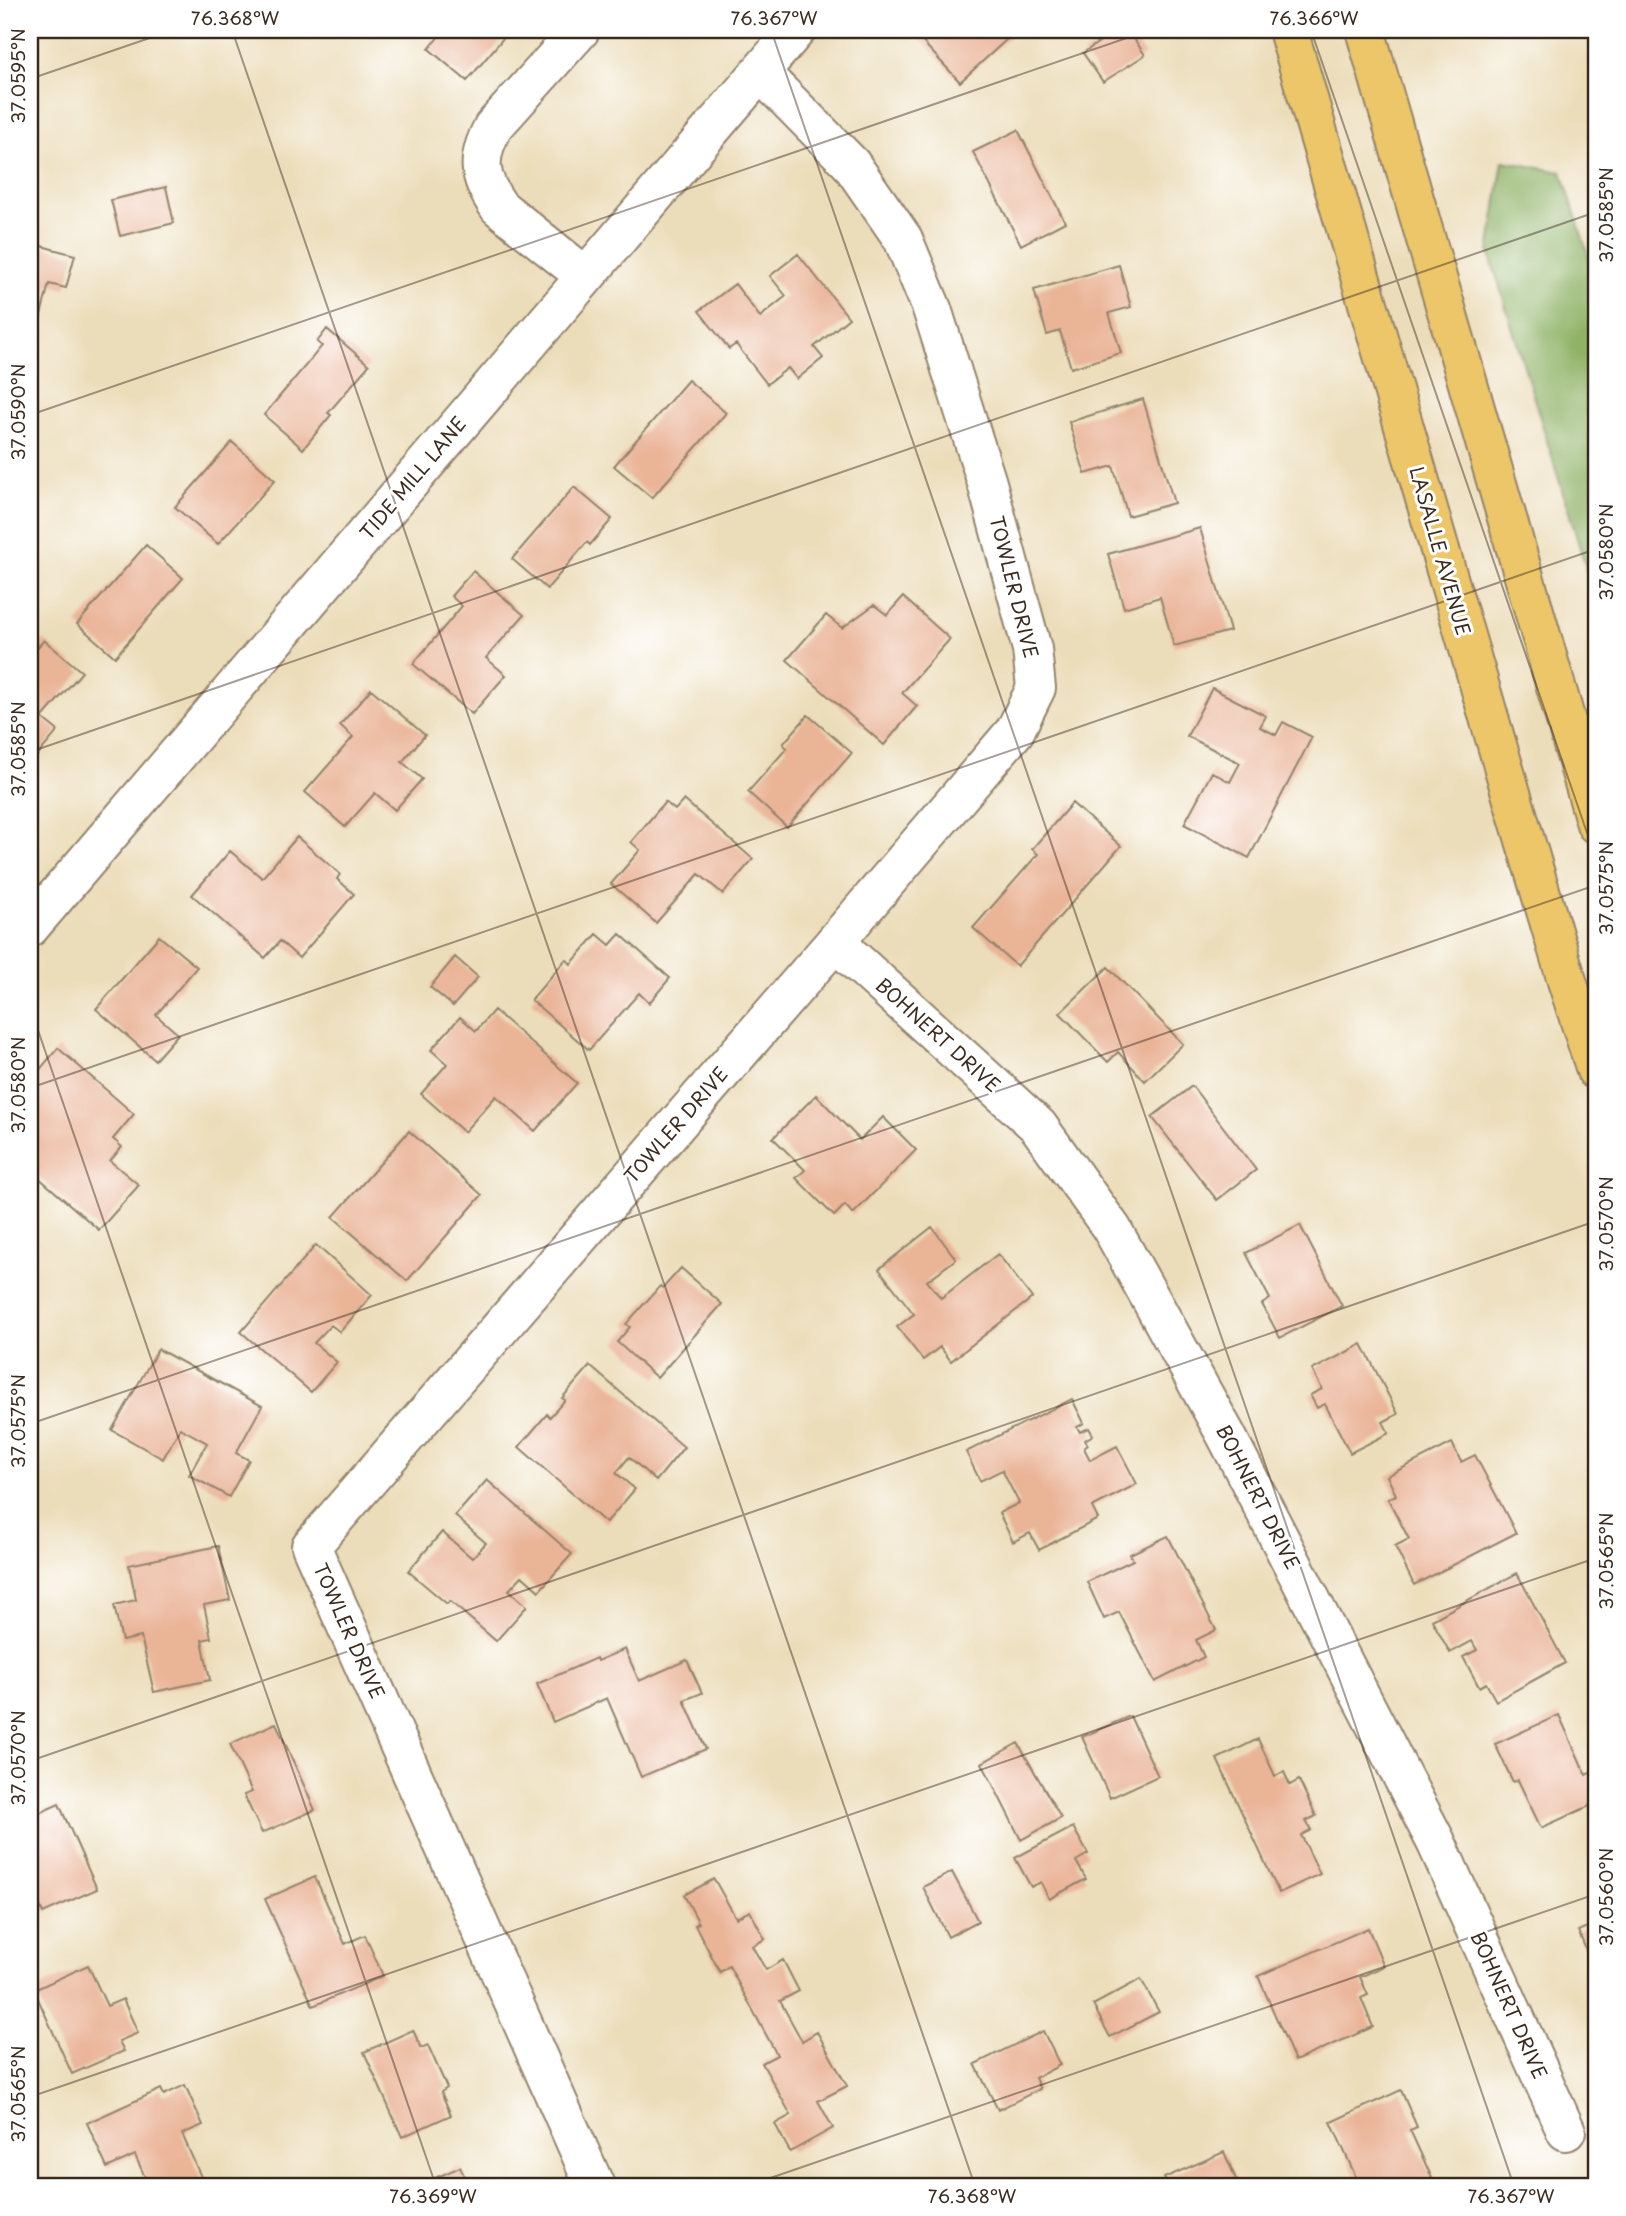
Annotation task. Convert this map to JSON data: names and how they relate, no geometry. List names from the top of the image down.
{
  "streets": {
    "main road": ["LASALLE AVENUE"],
    "street": ["TIDE MILL LANE", "TOWLER DRIVE", "BOHNERT DRIVE"]
  },
  "crossings": [
    ["TIDE MILL LANE", "TOWLER DRIVE"],
    ["TOWLER DRIVE", "BOHNERT DRIVE"]
  ],
  "coordinates": [
    "76.368°W",
    "76.367°W",
    "76.366°W",
    "37.0595°N",
    "37.0585°N",
    "37.0590°N",
    "37.0580°N",
    "37.0575°N",
    "37.0570°N",
    "37.0565°N",
    "37.0560°N",
    "76.369°W"
  ]
}
